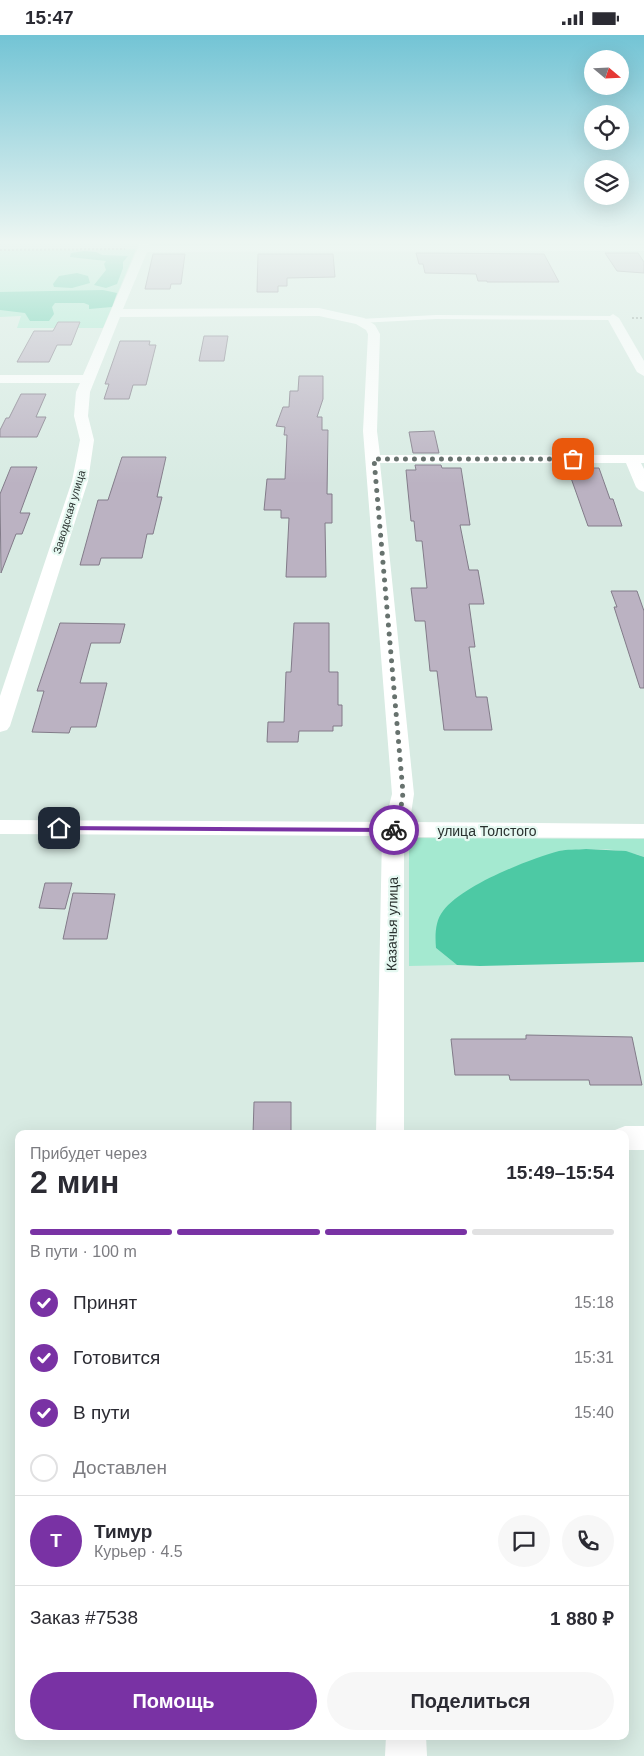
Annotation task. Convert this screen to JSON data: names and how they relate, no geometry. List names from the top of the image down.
{
  "streets": {
    "street": ["Заводская улица", "улица Толстого", "Казачья улица"]
  },
  "crossings": [
    ["улица Толстого", "Казачья улица"]
  ],
  "north": "right",
  "page": {
    "status": "15:47",
    "heading": ["2 мин", "Прибудет через", "15:49–15:54"],
    "panel": [
      "Тимур",
      "Курьер · 4.5",
      "Заказ #7538",
      "1 880 ₽"
    ],
    "bar": "В пути · 100 m",
    "list": [
      ["Принят", "15:18"],
      ["Готовится", "15:31"],
      ["В пути", "15:40"],
      "Доставлен"
    ],
    "round": "Т",
    "buttons": ["Помощь", "Поделиться"]
  }
}
